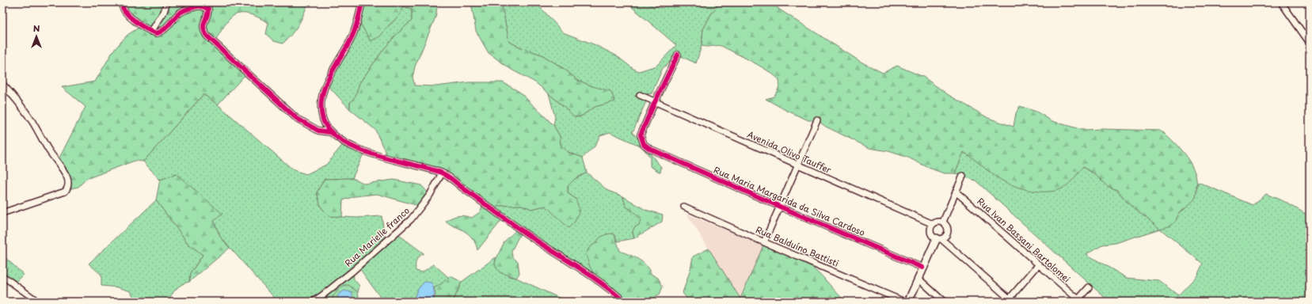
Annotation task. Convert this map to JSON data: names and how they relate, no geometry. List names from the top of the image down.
{
  "streets": {
    "street": [
      "Avenida Olivo Tauffer",
      "Rua Maria Margarida da Silva Cardoso",
      "Rua Marielle franco",
      "Rua Ivan Bassani Bartolomei",
      "Rua Balduíno Battisti"
    ]
  },
  "crossings": [
    ["Avenida Olivo Tauffer", "Rua Maria Margarida da Silva Cardoso"]
  ],
  "north": "top"
}
